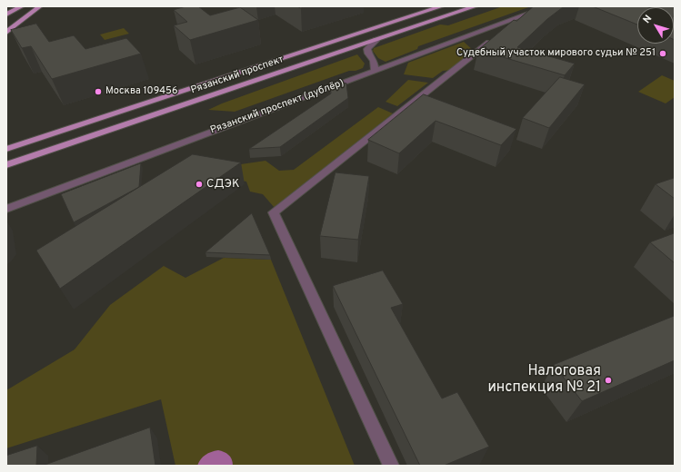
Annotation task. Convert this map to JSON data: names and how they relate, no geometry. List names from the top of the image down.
{
  "streets": {
    "main road": ["Рязанский проспект"],
    "street": ["Рязанский проспект (дублёр)"]
  },
  "places": [
    "Судебный участок мирового судьи № 251",
    "Москва 109456",
    "СДЭК",
    "Налоговая инспекция № 21"
  ],
  "north": "top left"
}
